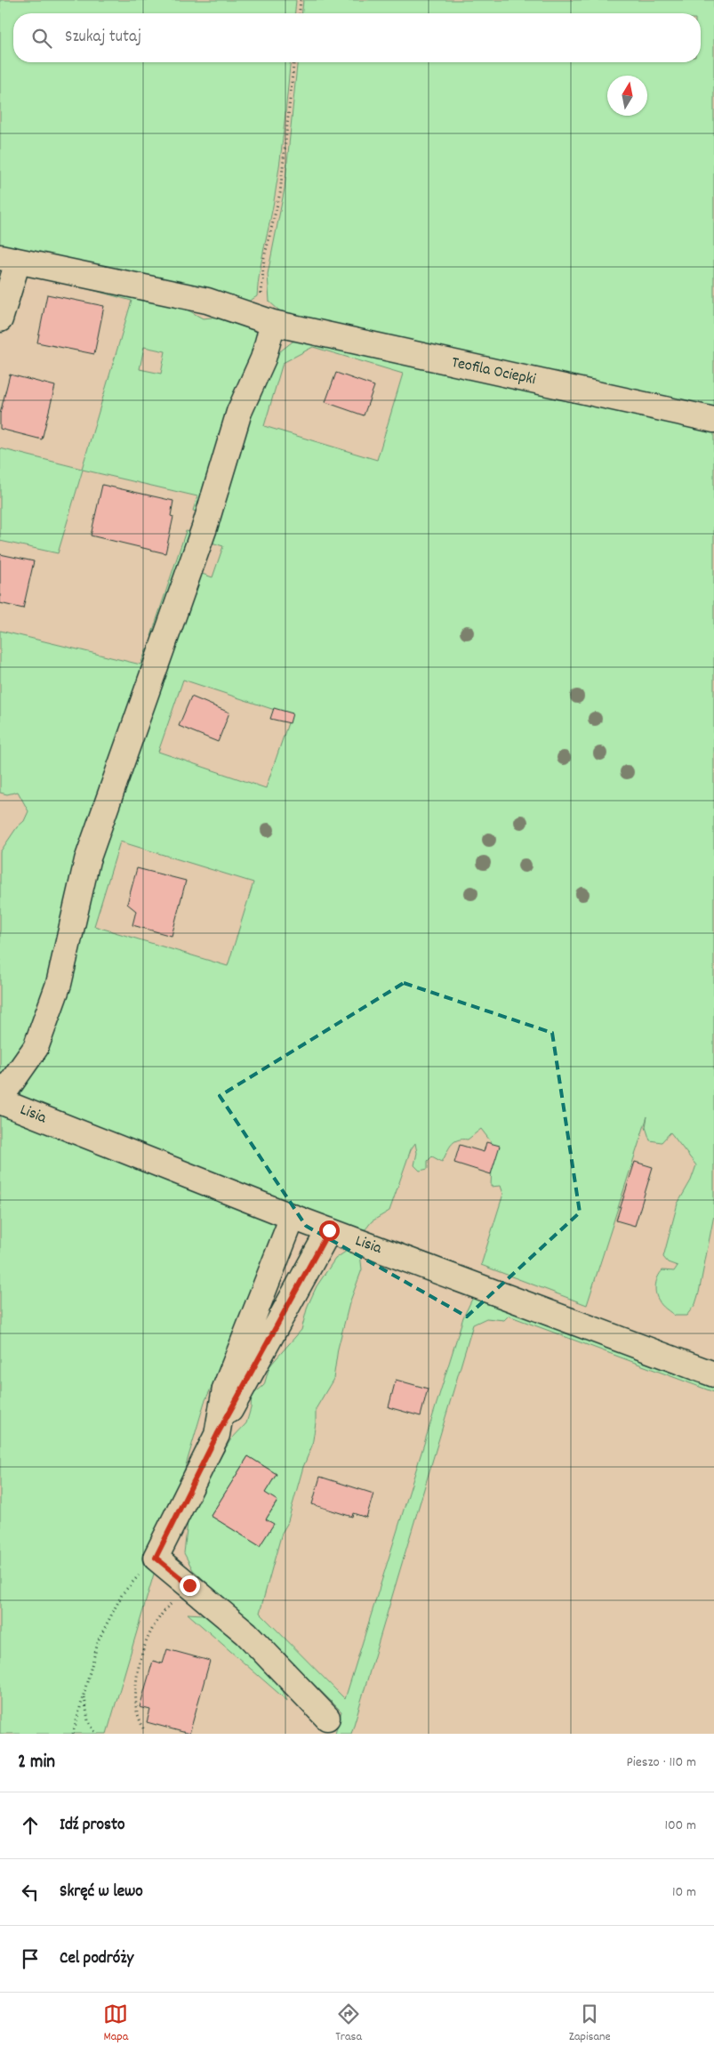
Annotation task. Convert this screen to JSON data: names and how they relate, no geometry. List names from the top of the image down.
{
  "streets": {
    "street": ["Teofila Ociepki", "Lisia"]
  },
  "north": "top",
  "page": {
    "search": "Szukaj tutaj",
    "heading": ["2 min", "Pieszo · 110 m"],
    "list": [
      ["Idź prosto", "100 m"],
      ["Skręć w lewo", "10 m"],
      "Cel podróży"
    ],
    "nav": ["Mapa", "Trasa", "Zapisane"]
  }
}
